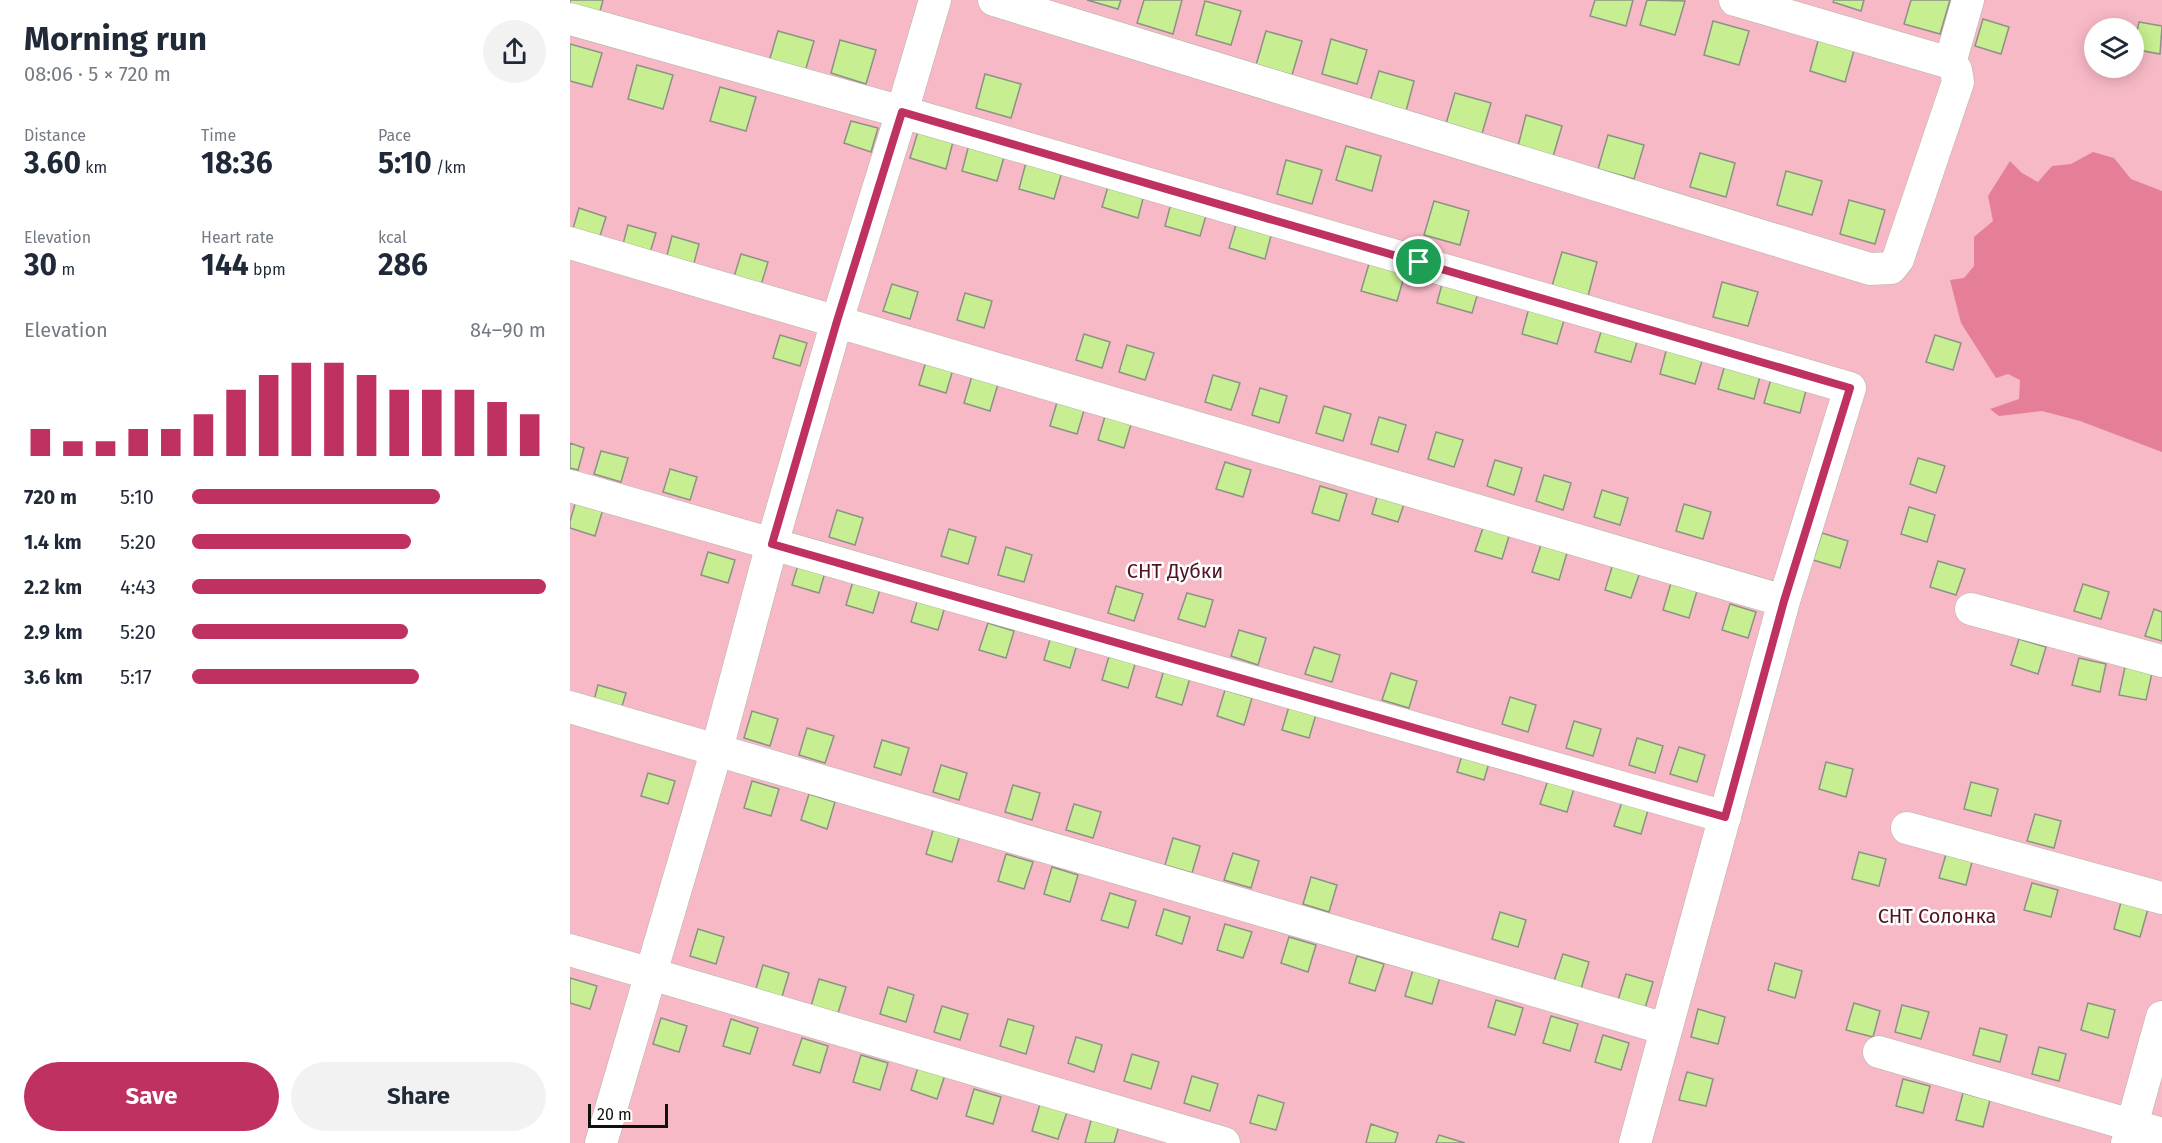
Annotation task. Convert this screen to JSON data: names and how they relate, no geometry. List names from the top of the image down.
{
  "parks": ["СНТ Дубки", "СНТ Солонка"],
  "scale_bar": "20 m",
  "page": {
    "heading": ["Morning run", "08:06 · 5 × 720 m"],
    "stats": [
      ["Distance", "3.60 km"],
      ["Time", "18:36"],
      ["Pace", "5:10 /km"],
      ["Elevation", "30 m"],
      ["Heart rate", "144 bpm"],
      ["kcal", "286"]
    ],
    "chart": ["Elevation", "84–90 m"],
    "list": [
      {
        "name": "720 m",
        "note": "5:10"
      },
      {
        "name": "1.4 km",
        "note": "5:20"
      },
      {
        "name": "2.2 km",
        "note": "4:43"
      },
      {
        "name": "2.9 km",
        "note": "5:20"
      },
      {
        "name": "3.6 km",
        "note": "5:17"
      }
    ],
    "buttons": ["Save", "Share"],
    "scale": "20 m"
  }
}
